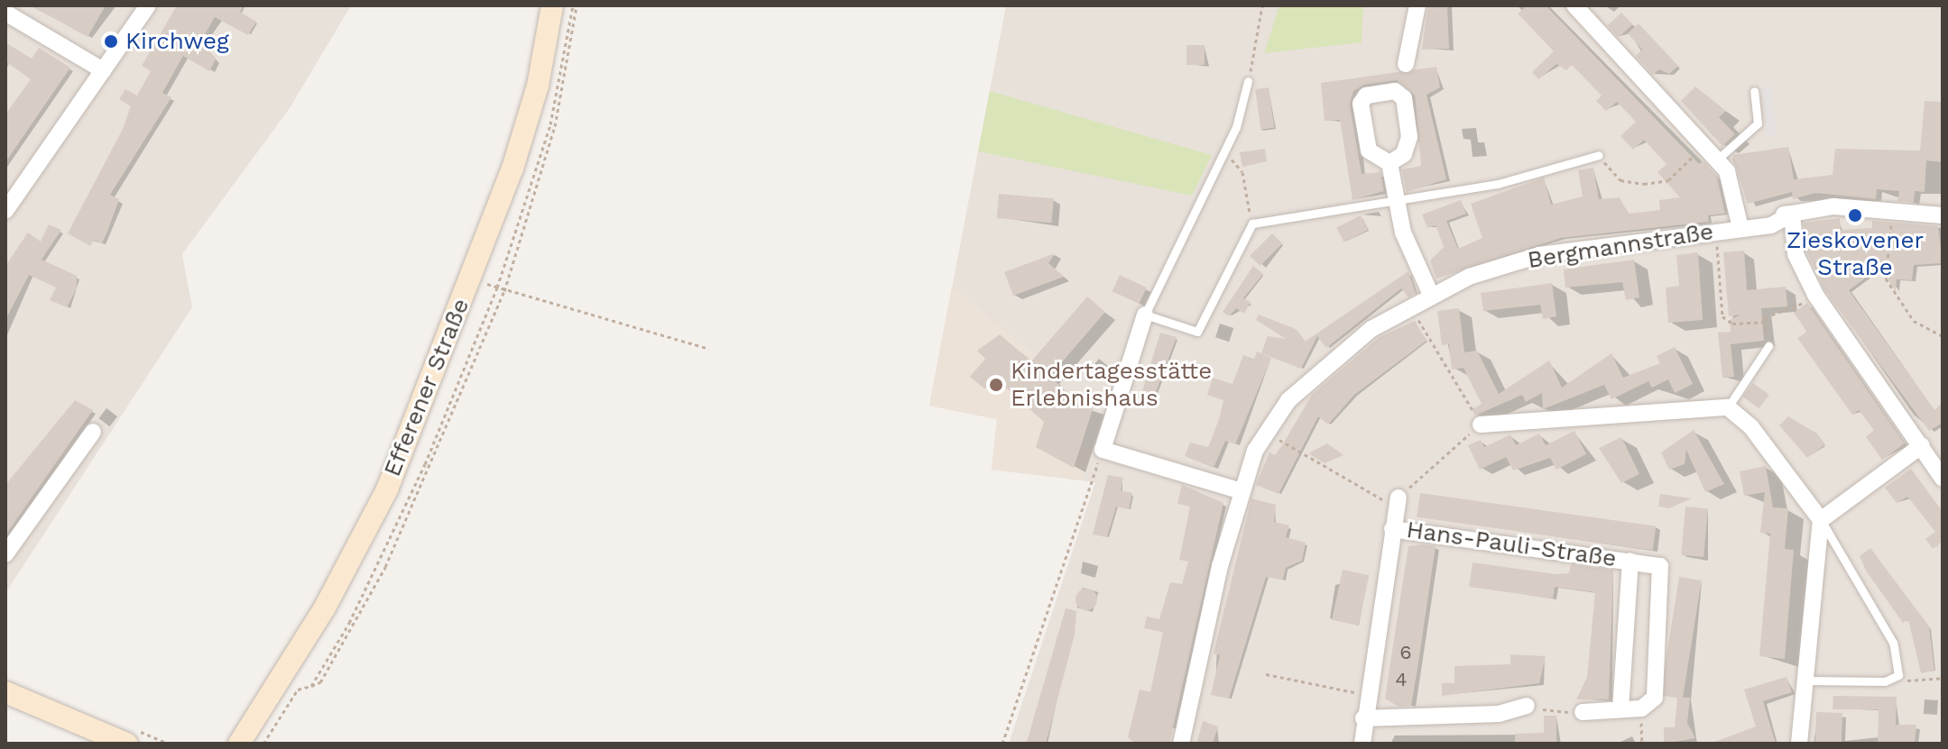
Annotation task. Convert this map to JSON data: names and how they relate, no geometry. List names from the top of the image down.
{
  "streets": {
    "street": ["Bergmannstraße", "Efferener Straße", "Hans-Pauli-Straße"]
  },
  "places": ["Kirchweg", "Zieskovener Straße", "Kindertagesstätte Erlebnishaus"],
  "house_numbers": ["6", "4"]
}
